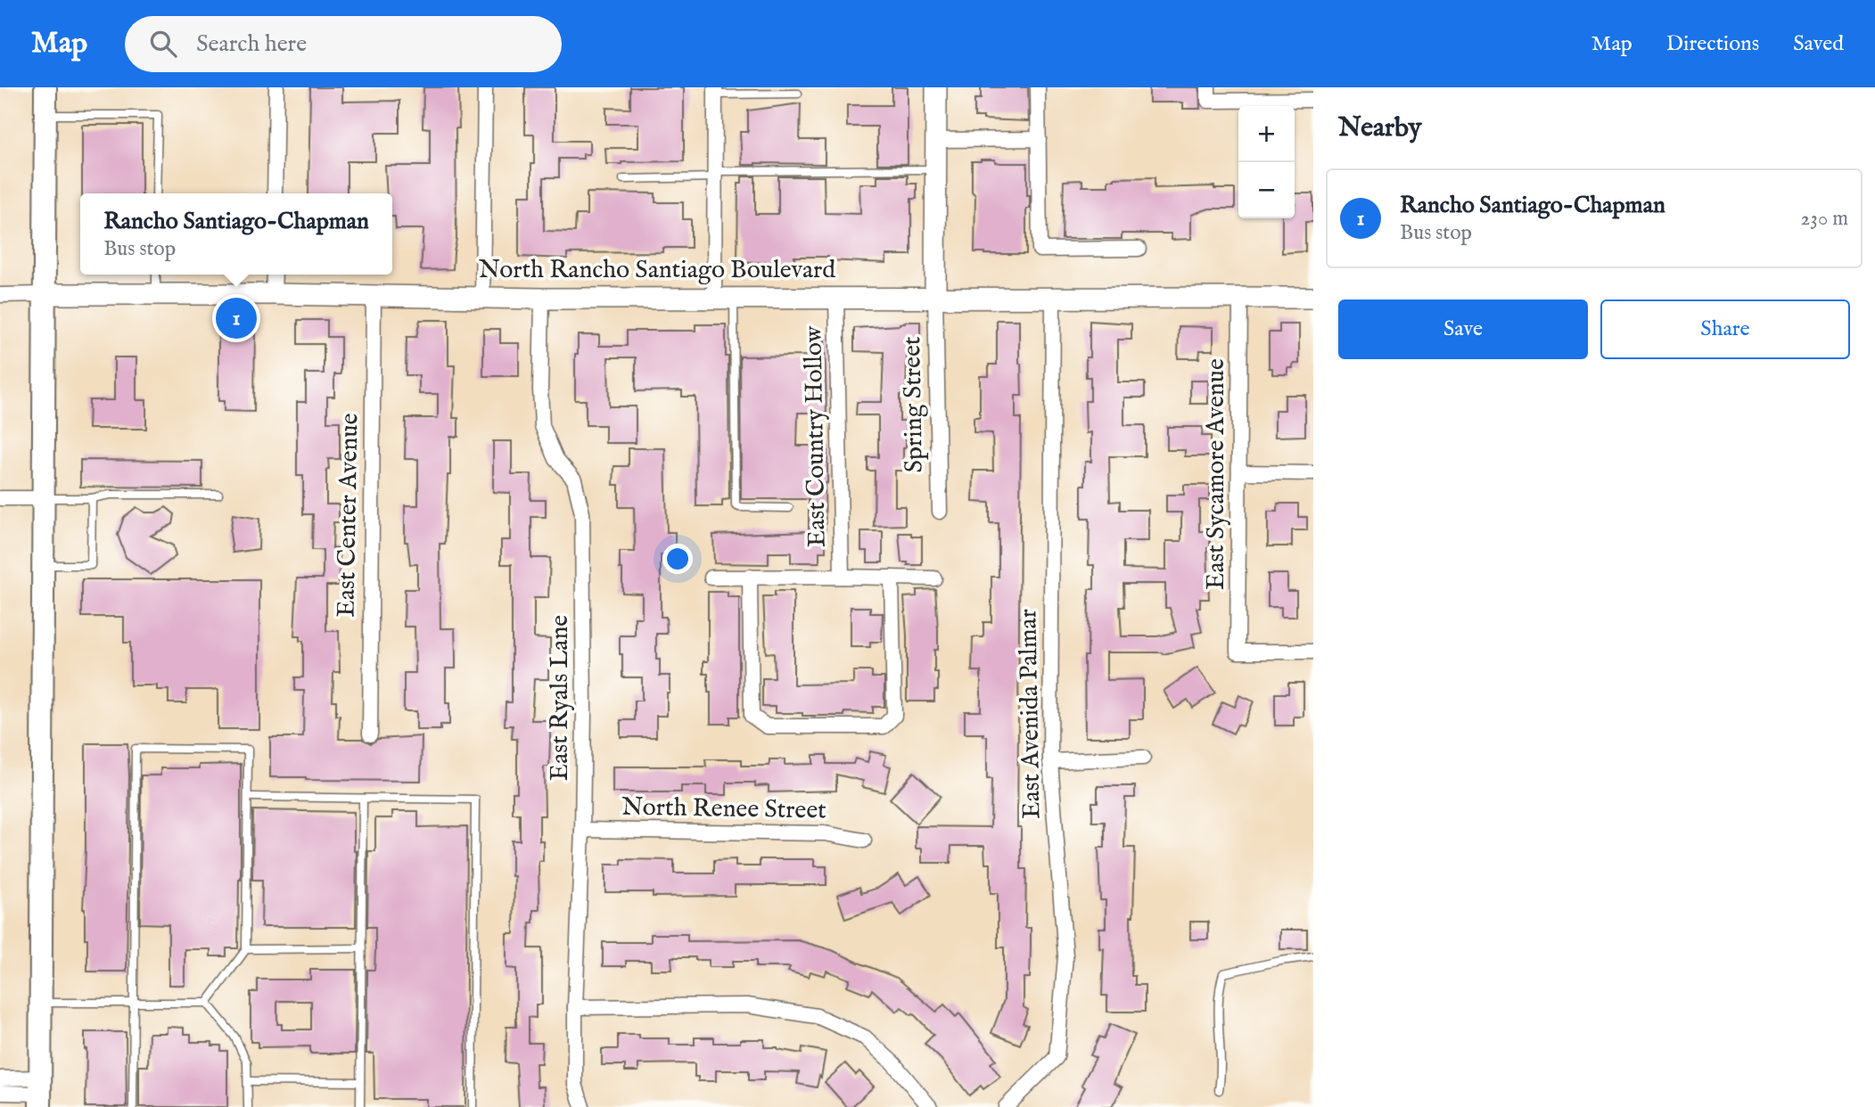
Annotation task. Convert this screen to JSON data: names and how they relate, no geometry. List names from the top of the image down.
{
  "streets": {
    "street": [
      "North Rancho Santiago Boulevard",
      "Spring Street",
      "East Country Hollow",
      "East Sycamore Avenue",
      "East Center Avenue",
      "East Ryals Lane",
      "East Avenida Palmar",
      "North Renee Street"
    ]
  },
  "crossings": [
    ["North Rancho Santiago Boulevard", "Spring Street"],
    ["North Rancho Santiago Boulevard", "East Country Hollow"],
    ["North Rancho Santiago Boulevard", "East Sycamore Avenue"],
    ["North Rancho Santiago Boulevard", "East Center Avenue"],
    ["North Rancho Santiago Boulevard", "East Ryals Lane"],
    ["North Rancho Santiago Boulevard", "East Avenida Palmar"],
    ["East Ryals Lane", "North Renee Street"]
  ],
  "page": {
    "header": "Map",
    "search": "Search here",
    "nav": ["Map", "Directions", "Saved"],
    "heading": "Nearby",
    "map_buttons": ["+", "−"],
    "list": [
      {
        "mark": "1",
        "name": "Rancho Santiago-Chapman",
        "note": "Bus stop",
        "value": "230 m"
      }
    ],
    "popup": ["Rancho Santiago-Chapman", "Bus stop"],
    "buttons": ["Save", "Share"],
    "pins": "1"
  }
}
